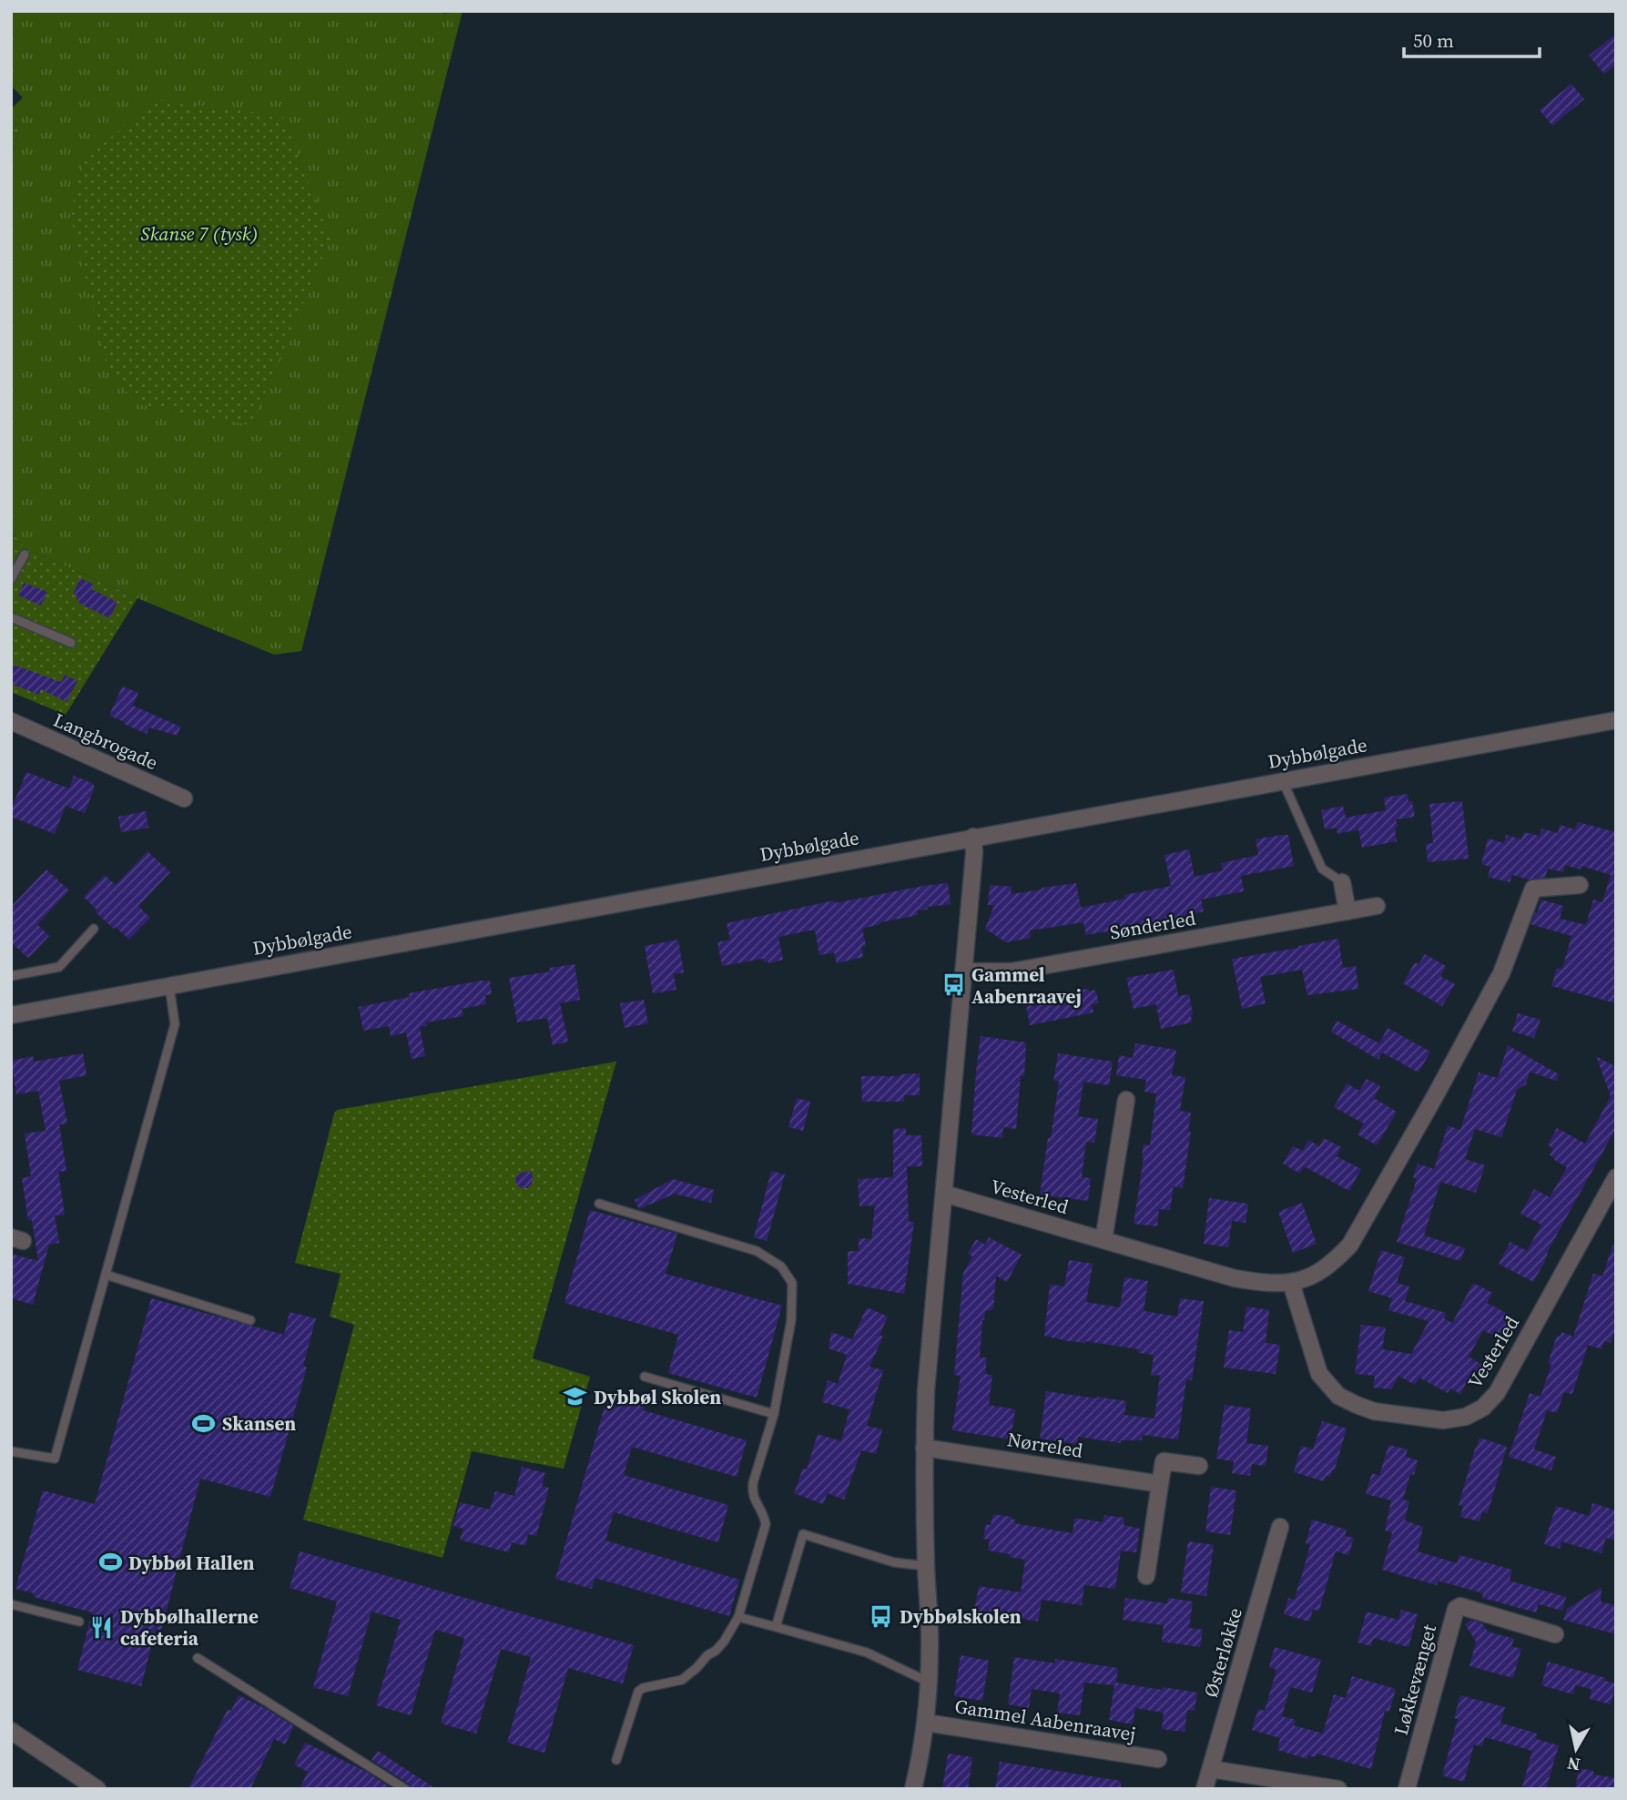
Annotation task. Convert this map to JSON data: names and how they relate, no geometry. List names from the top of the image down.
{
  "streets": {
    "street": [
      "Langbrogade",
      "Dybbølgade",
      "Sønderled",
      "Vesterled",
      "Nørreled",
      "Østerløkke",
      "Løkkevænget",
      "Gammel Aabenraavej"
    ]
  },
  "crossings": [
    ["Dybbølgade", "Gammel Aabenraavej"],
    ["Sønderled", "Gammel Aabenraavej"],
    ["Vesterled", "Gammel Aabenraavej"],
    ["Nørreled", "Gammel Aabenraavej"]
  ],
  "parks": ["Skanse 7 (tysk)"],
  "places": {
    "bus stop": ["Gammel Aabenraavej", "Dybbølskolen"],
    "school or university": ["Dybbøl Skolen"],
    "sports": ["Skansen", "Dybbøl Hallen"],
    "restaurant": ["Dybbølhallerne cafeteria"]
  },
  "scale_bar": "50 m",
  "north": "bottom"
}
